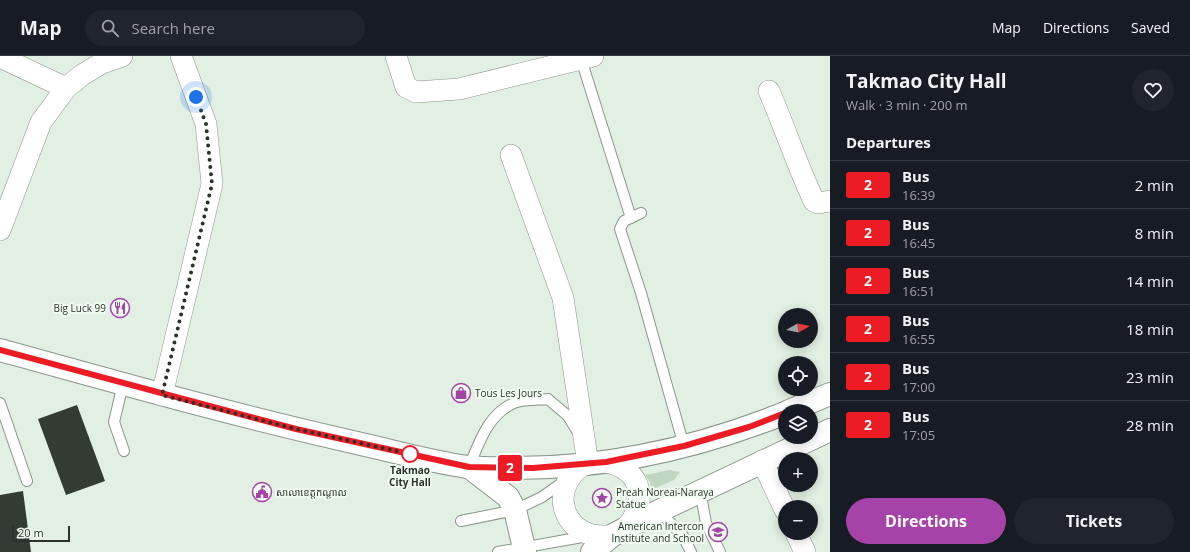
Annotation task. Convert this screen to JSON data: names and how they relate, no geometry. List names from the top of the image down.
{
  "places": {
    "restaurant": ["Big Luck 99"],
    "shop": ["Tous Les Jours"],
    "other": ["Takmao City Hall"],
    "public building": ["សាលាខេត្តកណ្ដាល"],
    "place": ["Preah Noreai-Naraya Statue"],
    "school or university": ["American Intercon Institute and School"]
  },
  "lines": ["bus line 2"],
  "scale_bar": "20 m",
  "north": "right",
  "page": {
    "header": "Map",
    "search": "Search here",
    "nav": ["Map", "Directions", "Saved"],
    "on_map": "2",
    "heading": [
      ["Takmao City Hall", "Walk · 3 min · 200 m"],
      "Departures"
    ],
    "list": [
      {
        "mark": "2",
        "name": "Bus",
        "note": "16:39",
        "value": "2 min"
      },
      {
        "mark": "2",
        "name": "Bus",
        "note": "16:45",
        "value": "8 min"
      },
      {
        "mark": "2",
        "name": "Bus",
        "note": "16:51",
        "value": "14 min"
      },
      {
        "mark": "2",
        "name": "Bus",
        "note": "16:55",
        "value": "18 min"
      },
      {
        "mark": "2",
        "name": "Bus",
        "note": "17:00",
        "value": "23 min"
      },
      {
        "mark": "2",
        "name": "Bus",
        "note": "17:05",
        "value": "28 min"
      }
    ],
    "map_buttons": ["+", "−"],
    "buttons": ["Directions", "Tickets"],
    "scale": "20 m"
  }
}
